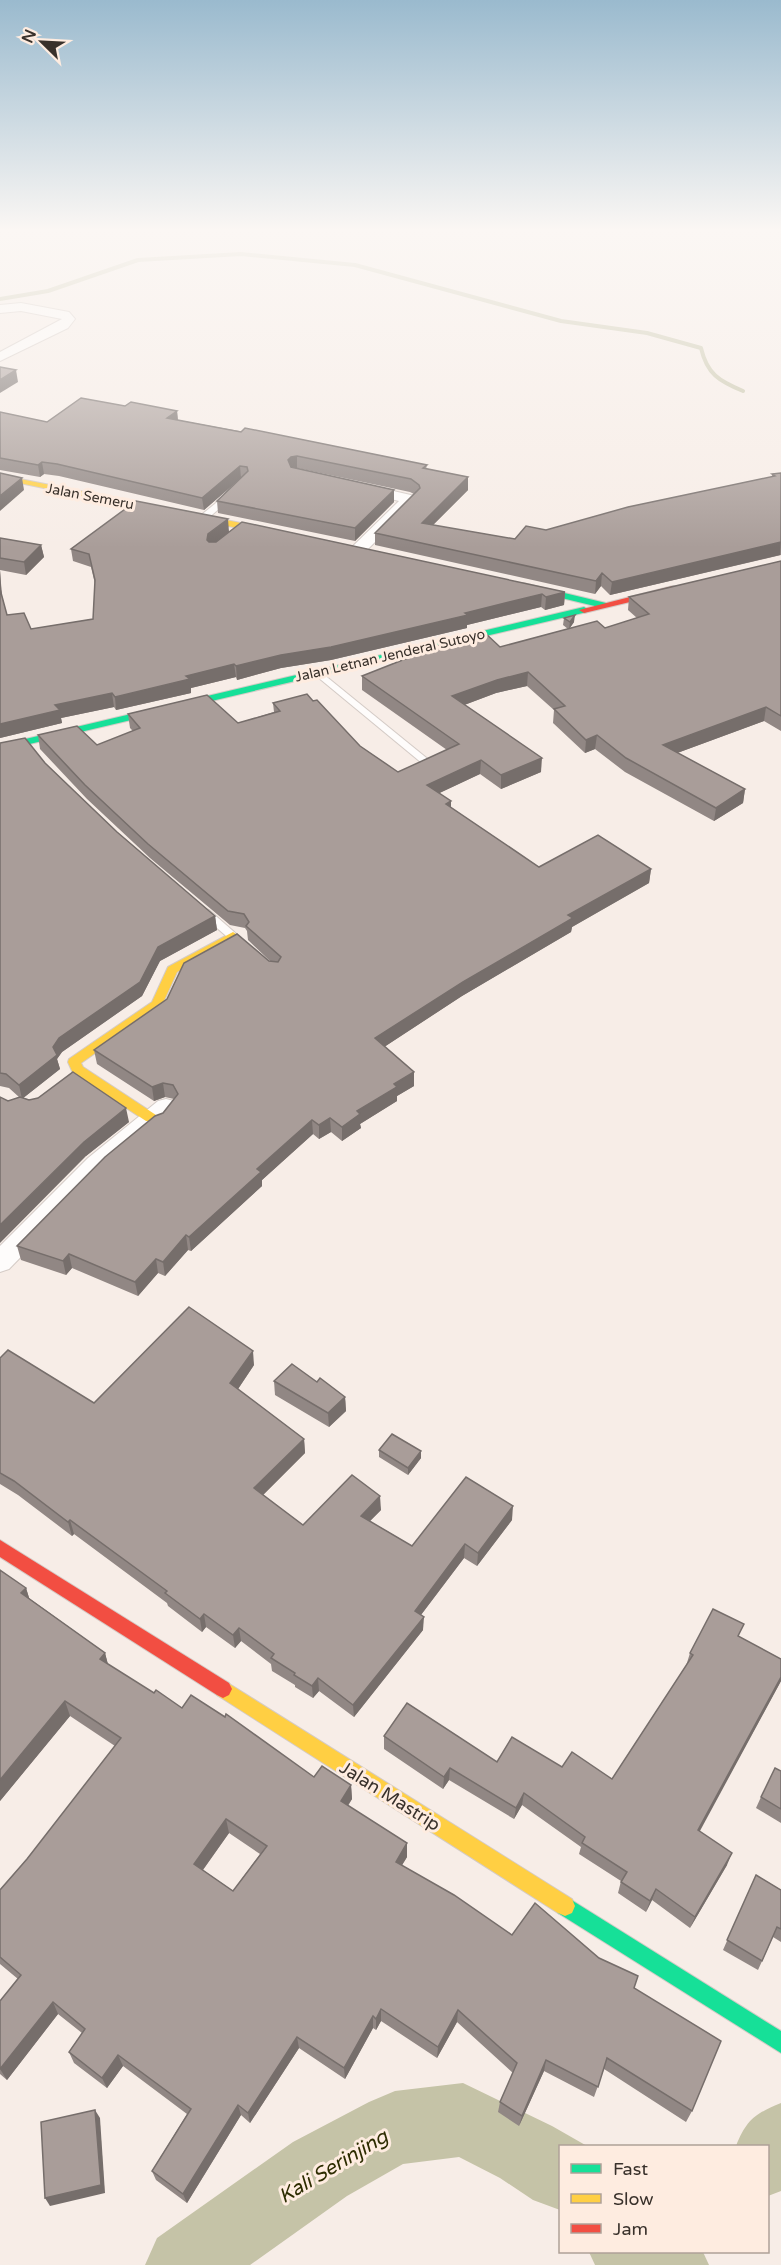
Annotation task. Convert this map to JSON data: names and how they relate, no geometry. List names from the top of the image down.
{
  "streets": {
    "main road": ["Jalan Semeru", "Jalan Letnan Jenderal Sutoyo", "Jalan Mastrip"]
  },
  "water": ["Kali Serinjing"],
  "legend": ["Fast", "Slow", "Jam"],
  "north": "top left"
}
